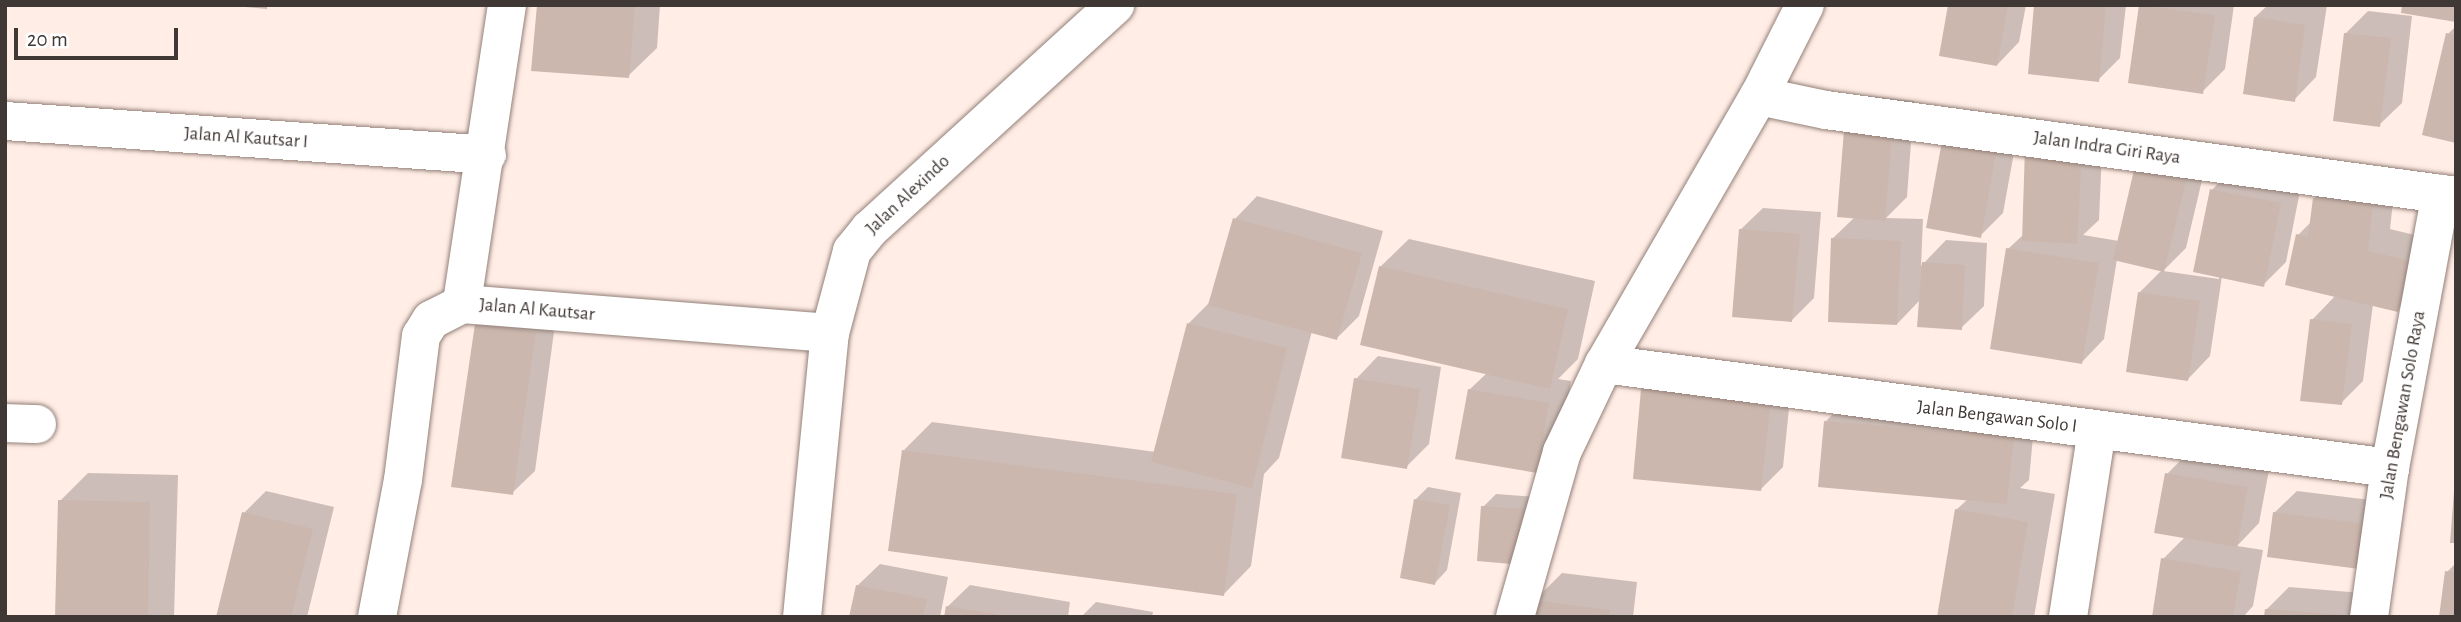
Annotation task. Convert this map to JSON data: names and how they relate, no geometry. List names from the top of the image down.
{
  "streets": {
    "street": [
      "Jalan Al Kautsar I",
      "Jalan Indra Giri Raya",
      "Jalan Alexindo",
      "Jalan Al Kautsar",
      "Jalan Bengawan Solo Raya",
      "Jalan Bengawan Solo I"
    ]
  },
  "crossings": [
    ["Jalan Al Kautsar I", "Jalan Al Kautsar"],
    ["Jalan Indra Giri Raya", "Jalan Bengawan Solo Raya"],
    ["Jalan Alexindo", "Jalan Al Kautsar"],
    ["Jalan Bengawan Solo Raya", "Jalan Bengawan Solo I"]
  ],
  "scale_bar": "20 m"
}
